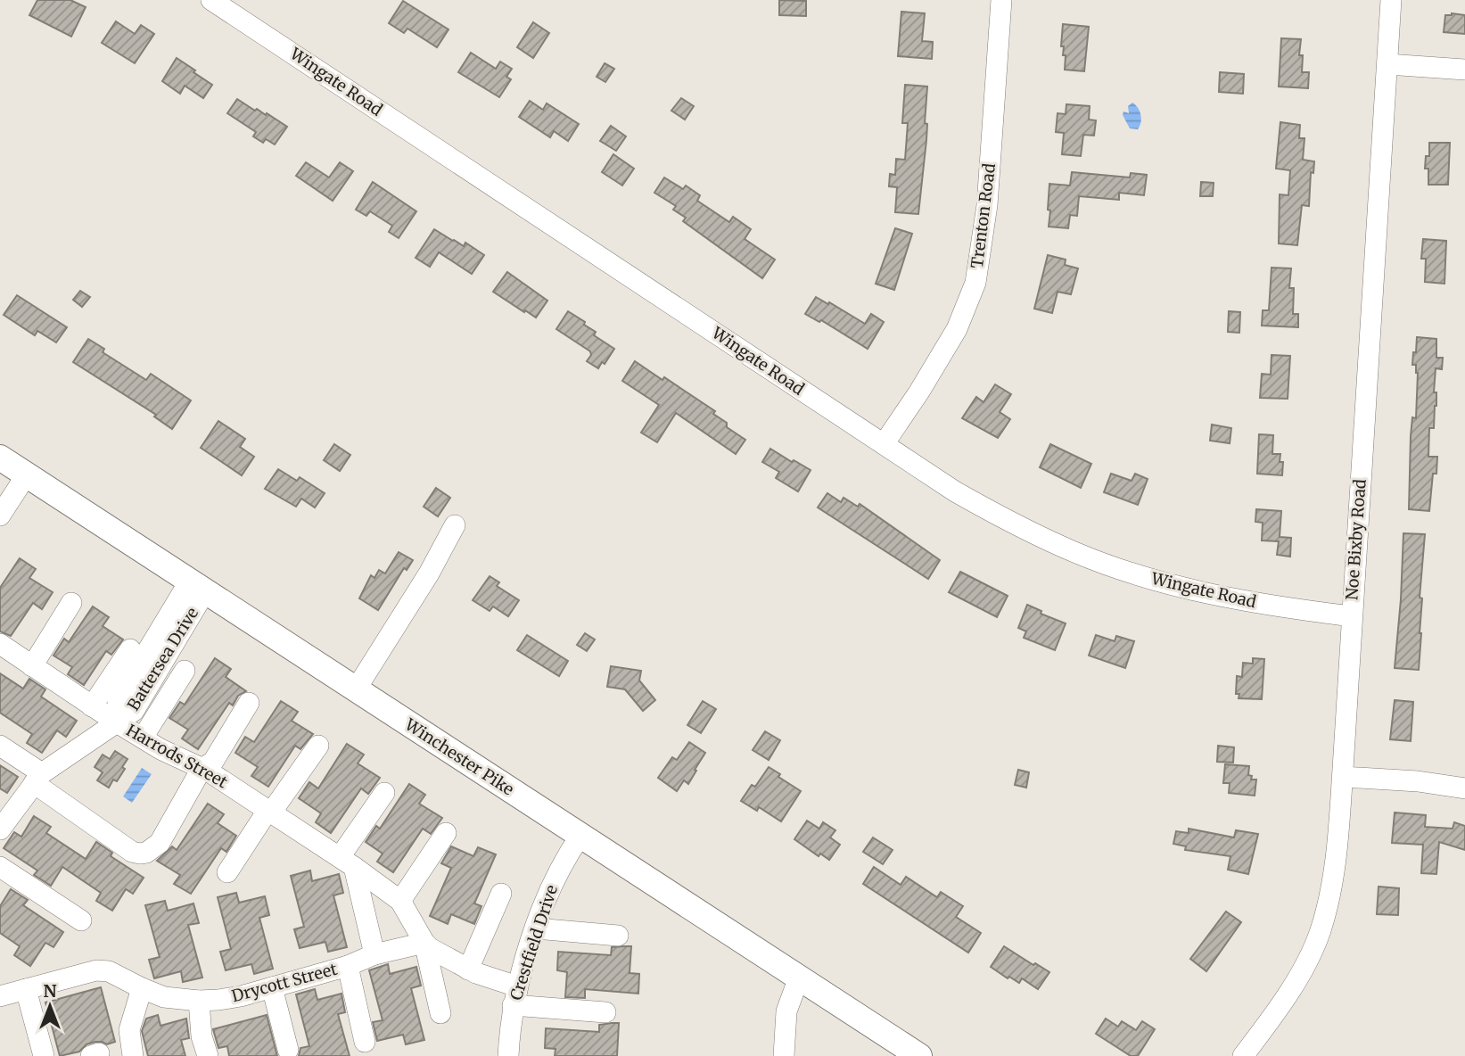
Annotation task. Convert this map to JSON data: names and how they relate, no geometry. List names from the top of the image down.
{
  "streets": {
    "main road": ["Winchester Pike"],
    "street": [
      "Wingate Road",
      "Trenton Road",
      "Noe Bixby Road",
      "Battersea Drive",
      "Harrods Street",
      "Crestfield Drive",
      "Drycott Street"
    ]
  },
  "crossings": [
    ["Wingate Road", "Trenton Road"],
    ["Wingate Road", "Noe Bixby Road"],
    ["Battersea Drive", "Harrods Street"],
    ["Battersea Drive", "Winchester Pike"],
    ["Harrods Street", "Crestfield Drive"],
    ["Harrods Street", "Drycott Street"],
    ["Winchester Pike", "Crestfield Drive"]
  ],
  "north": "top"
}
